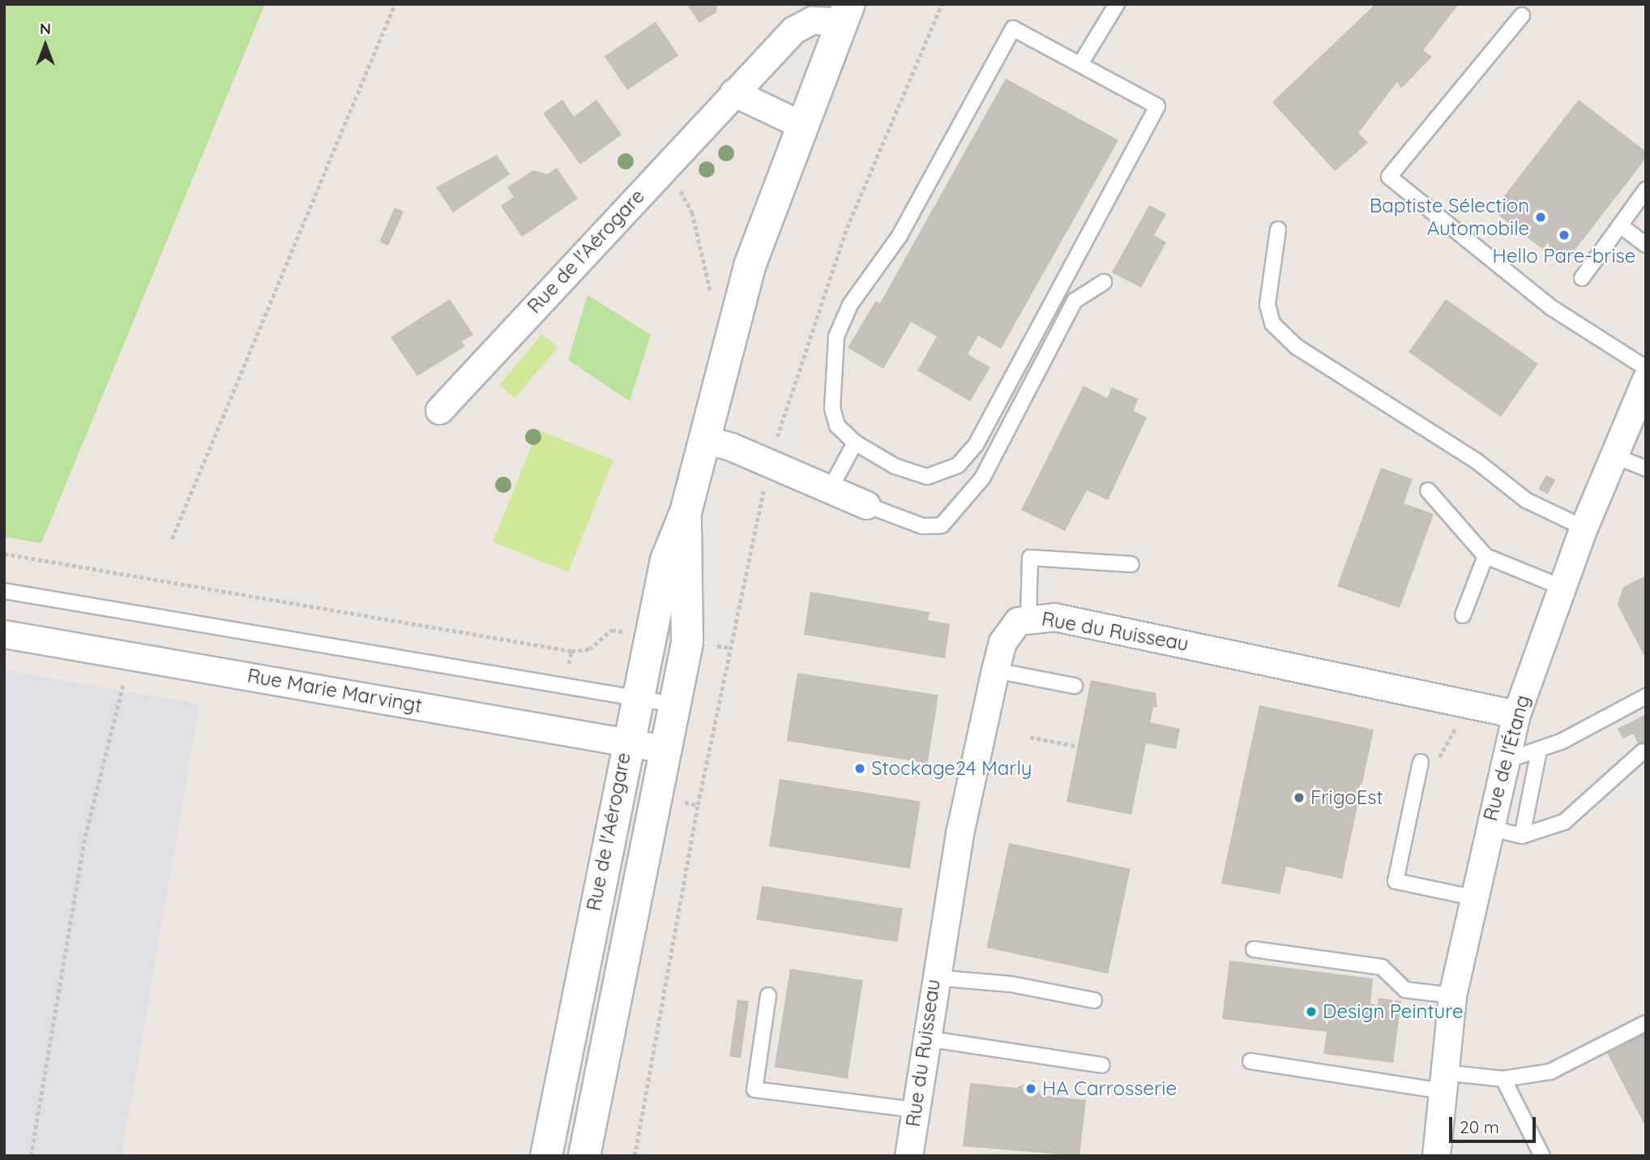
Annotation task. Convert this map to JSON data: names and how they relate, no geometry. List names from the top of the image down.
{
  "streets": {
    "main road": ["Rue de l'Aérogare"],
    "street": ["Rue du Ruisseau", "Rue Marie Marvingt", "Rue de l'Étang"]
  },
  "crossings": [
    ["Rue de l'Aérogare", "Rue Marie Marvingt"],
    ["Rue du Ruisseau", "Rue de l'Étang"]
  ],
  "places": [
    "Baptiste Sélection Automobile",
    "Hello Pare-brise",
    "Stockage24 Marly",
    "FrigoEst",
    "Design Peinture",
    "HA Carrosserie"
  ],
  "scale_bar": "20 m",
  "north": "top"
}
